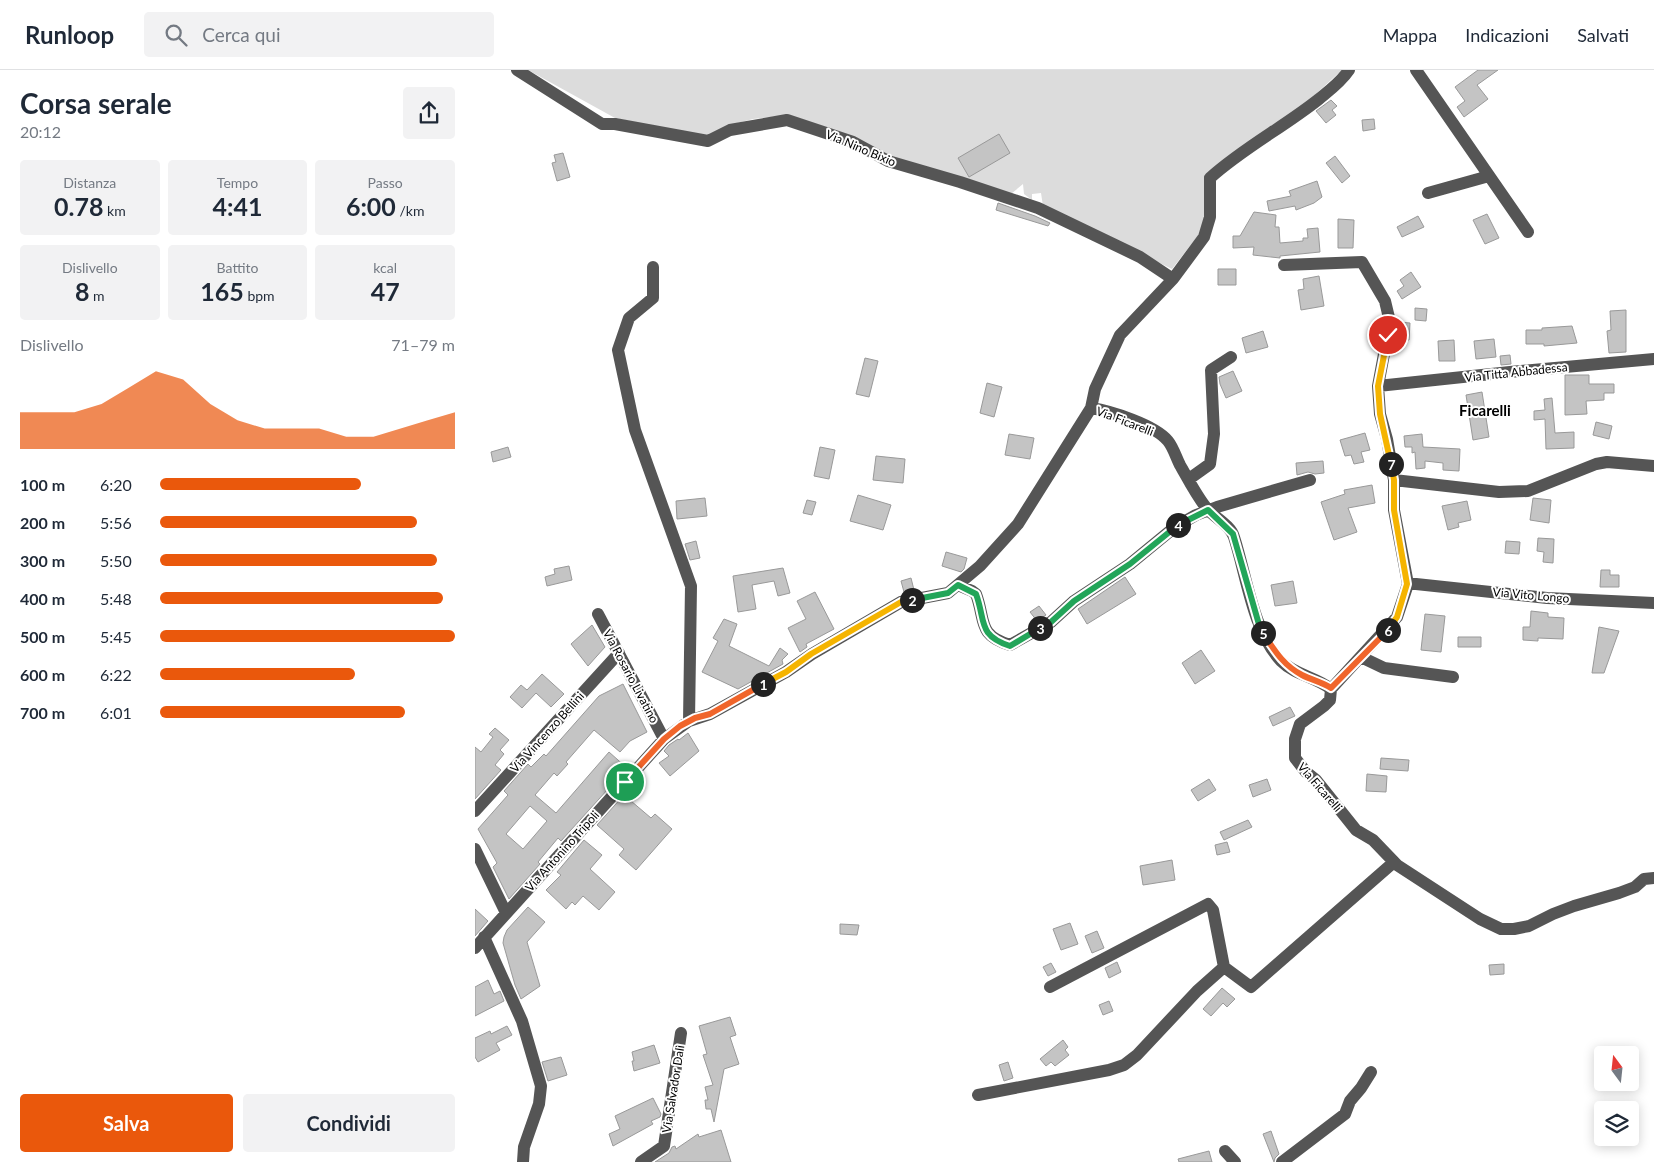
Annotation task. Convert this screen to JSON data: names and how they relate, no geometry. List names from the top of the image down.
{
  "streets": {
    "street": [
      "Via Nino Bixio",
      "Via Titta Abbadessa",
      "Via Ficarelli",
      "Via Vito Longo",
      "Via Rosario Livatino",
      "Via Vincenzo Bellini",
      "Via Antonino Tripoli",
      "Via Salvador Dalì"
    ]
  },
  "crossings": [
    ["Via Nino Bixio", "Via Antonino Tripoli"],
    ["Via Ficarelli", "Via Antonino Tripoli"],
    ["Via Rosario Livatino", "Via Vincenzo Bellini"],
    ["Via Rosario Livatino", "Via Antonino Tripoli"]
  ],
  "districts": ["Ficarelli"],
  "north": "top",
  "page": {
    "header": "Runloop",
    "search": "Cerca qui",
    "nav": ["Mappa", "Indicazioni", "Salvati"],
    "heading": ["Corsa serale", "20:12"],
    "stats": [
      ["Distanza", "0.78 km"],
      ["Tempo", "4:41"],
      ["Passo", "6:00 /km"],
      ["Dislivello", "8 m"],
      ["Battito", "165 bpm"],
      ["kcal", "47"]
    ],
    "chart": ["Dislivello", "71–79 m"],
    "pins": [
      "7",
      "4",
      "2",
      "3",
      "6",
      "5",
      "1"
    ],
    "list": [
      {
        "name": "100 m",
        "note": "6:20"
      },
      {
        "name": "200 m",
        "note": "5:56"
      },
      {
        "name": "300 m",
        "note": "5:50"
      },
      {
        "name": "400 m",
        "note": "5:48"
      },
      {
        "name": "500 m",
        "note": "5:45"
      },
      {
        "name": "600 m",
        "note": "6:22"
      },
      {
        "name": "700 m",
        "note": "6:01"
      }
    ],
    "buttons": ["Salva", "Condividi"]
  }
}
